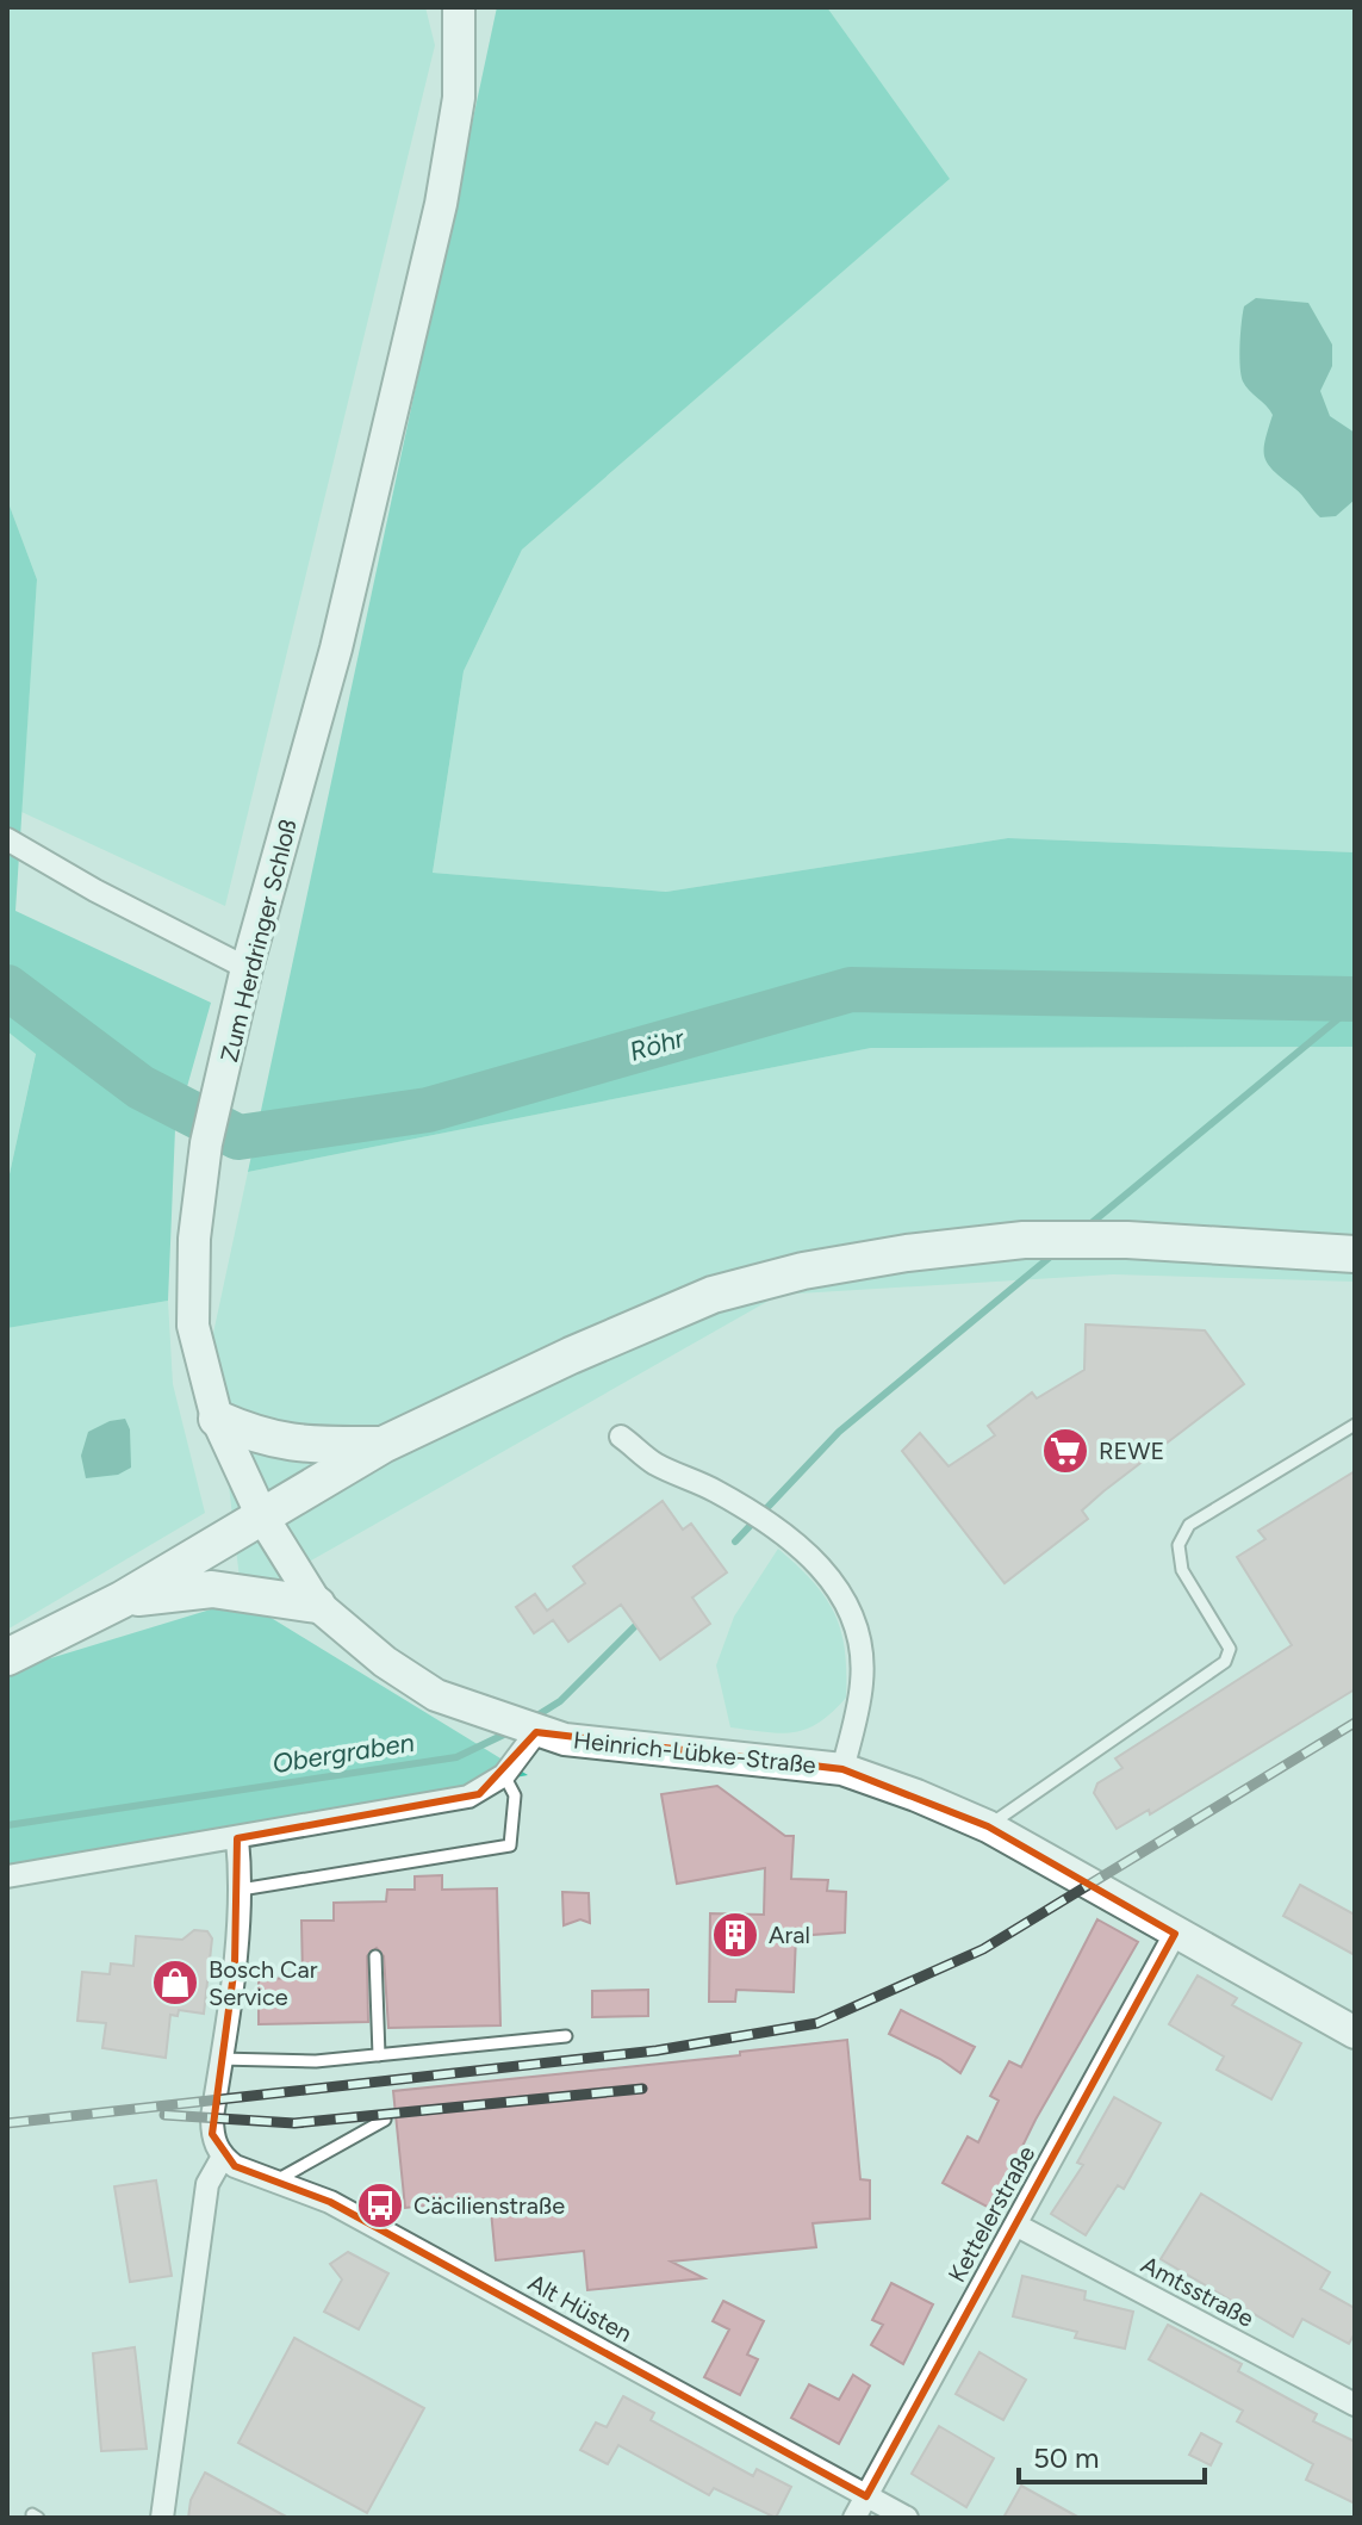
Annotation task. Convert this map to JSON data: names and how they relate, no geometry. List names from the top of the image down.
{
  "streets": {
    "street": [
      "Zum Herdringer Schloß",
      "Heinrich-Lübke-Straße",
      "Kettelerstraße",
      "Amtsstraße",
      "Alt Hüsten"
    ]
  },
  "crossings": [
    ["Zum Herdringer Schloß", "Heinrich-Lübke-Straße"],
    ["Heinrich-Lübke-Straße", "Kettelerstraße"],
    ["Kettelerstraße", "Amtsstraße"],
    ["Kettelerstraße", "Alt Hüsten"]
  ],
  "water": ["Röhr", "Obergraben"],
  "places": {
    "supermarket": ["REWE"],
    "building": ["Aral"],
    "shop": ["Bosch Car Service"],
    "bus stop": ["Cäcilienstraße"]
  },
  "scale_bar": "50 m"
}
